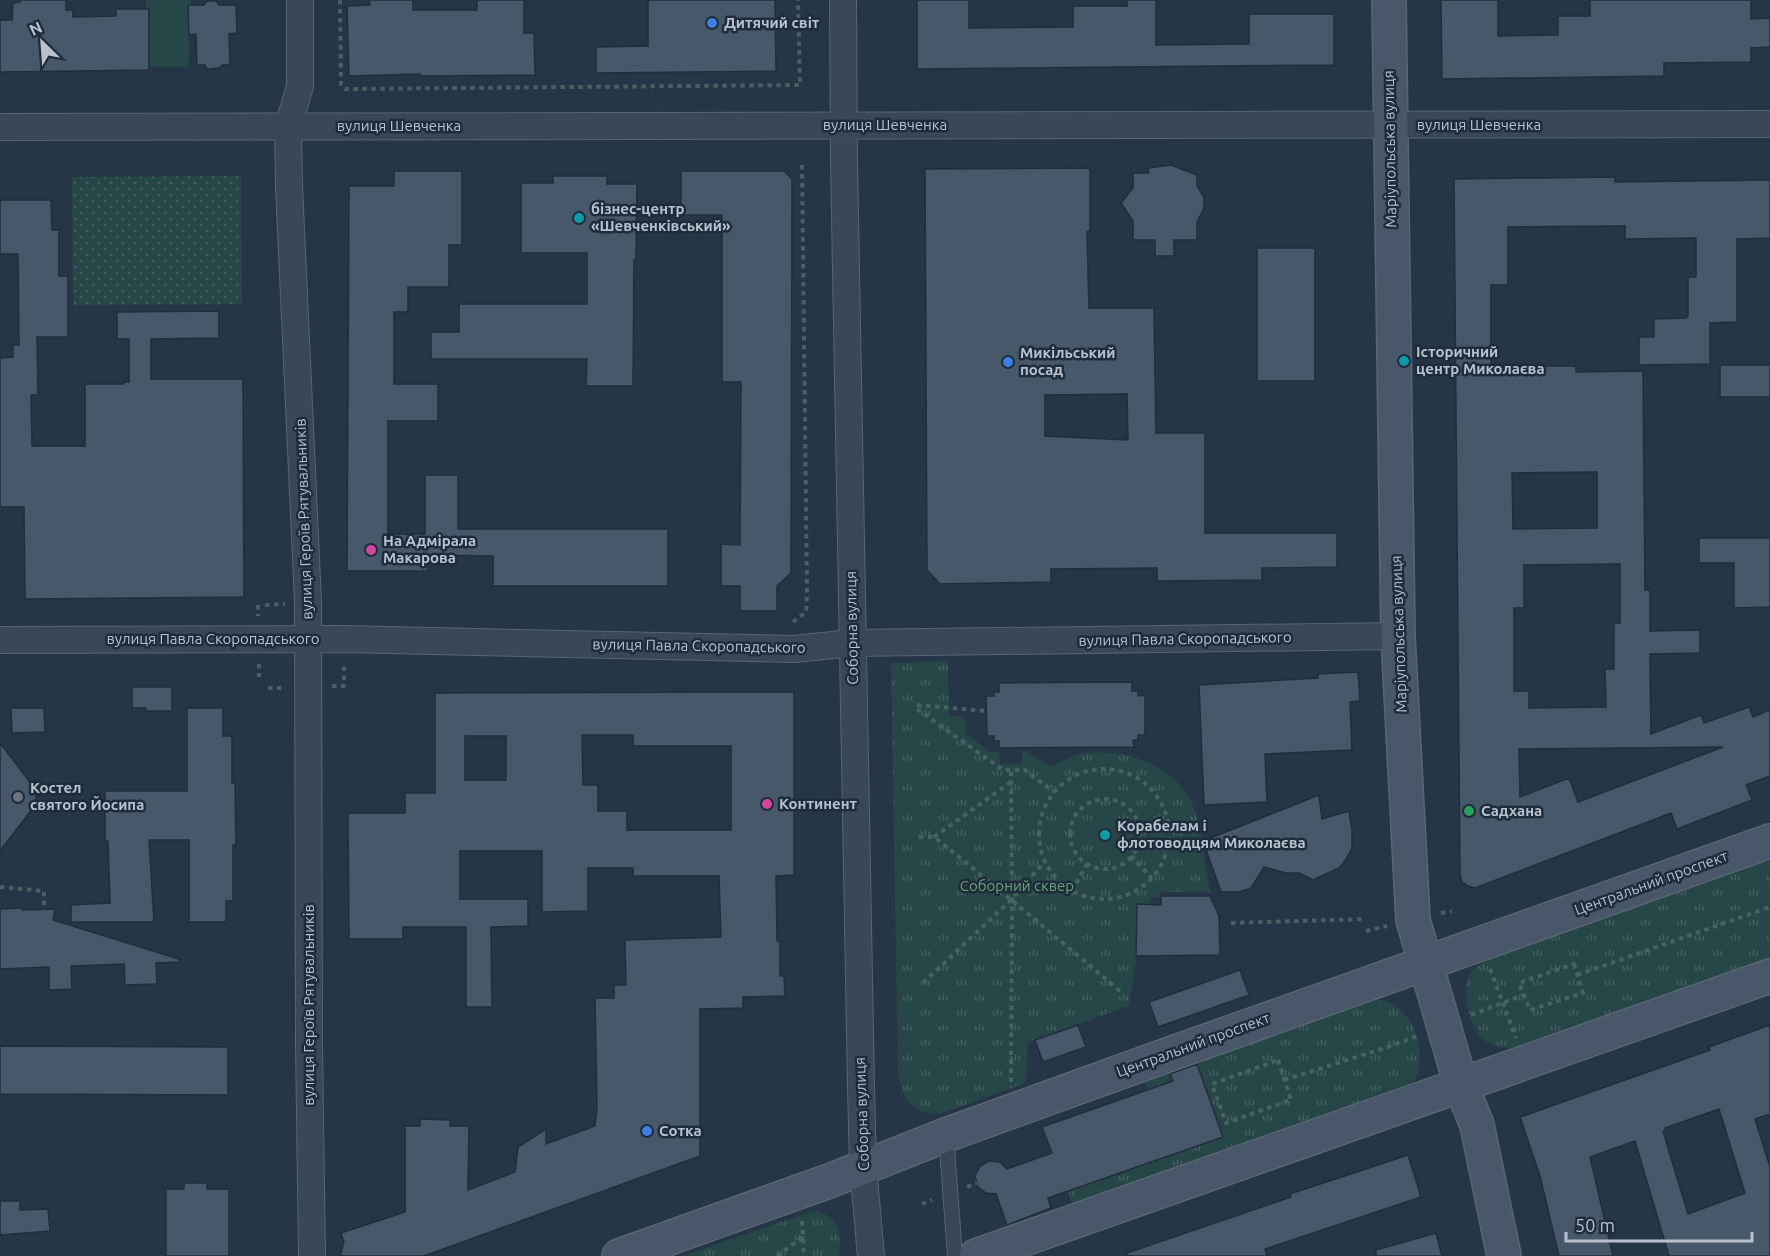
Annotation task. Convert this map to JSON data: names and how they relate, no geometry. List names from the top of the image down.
{
  "streets": {
    "main road": ["Маріупольська вулиця", "Центральний проспект"],
    "street": [
      "вулиця Шевченка",
      "вулиця Героїв Рятувальників",
      "Соборна вулиця",
      "вулиця Павла Скоропадського"
    ]
  },
  "crossings": [
    ["вулиця Шевченка", "Маріупольська вулиця"],
    ["вулиця Шевченка", "вулиця Героїв Рятувальників"],
    ["вулиця Шевченка", "Соборна вулиця"],
    ["Маріупольська вулиця", "вулиця Павла Скоропадського"],
    ["Маріупольська вулиця", "Центральний проспект"],
    ["вулиця Героїв Рятувальників", "вулиця Павла Скоропадського"],
    ["Соборна вулиця", "вулиця Павла Скоропадського"],
    ["Соборна вулиця", "Центральний проспект"]
  ],
  "parks": ["Соборний сквер"],
  "places": [
    "Дитячий світ",
    "бізнес-центр «Шевченківський»",
    "Історичний центр Миколаєва",
    "Микільський посад",
    "На Адмірала Макарова",
    "Костел святого Йосипа",
    "Континент",
    "Садхана",
    "Корабелам і флотоводцям Миколаєва",
    "Сотка"
  ],
  "scale_bar": "50 m",
  "north": "top left"
}
